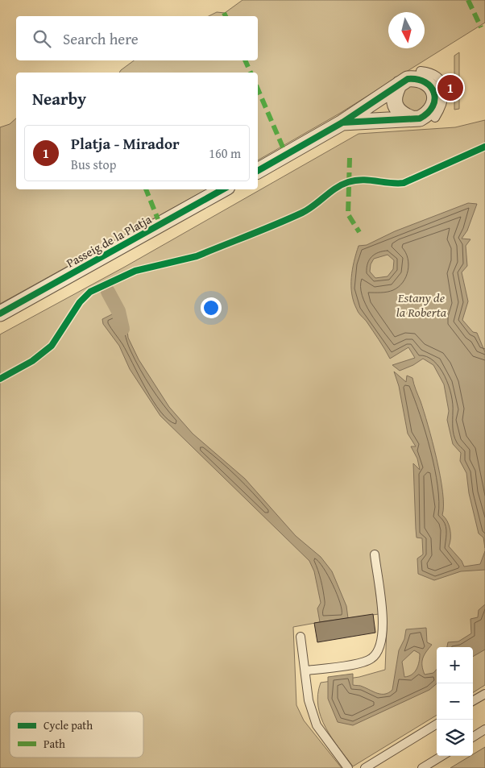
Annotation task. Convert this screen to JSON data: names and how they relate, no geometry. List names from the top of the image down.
{
  "streets": {
    "street": ["Passeig de la Platja"]
  },
  "water": ["Estany de la Roberta"],
  "legend": ["Cycle path", "Path"],
  "north": "bottom",
  "page": {
    "search": "Search here",
    "heading": "Nearby",
    "pins": "1",
    "list": [
      {
        "mark": "1",
        "name": "Platja - Mirador",
        "note": "Bus stop",
        "value": "160 m"
      }
    ],
    "map_buttons": ["+", "−"]
  }
}
